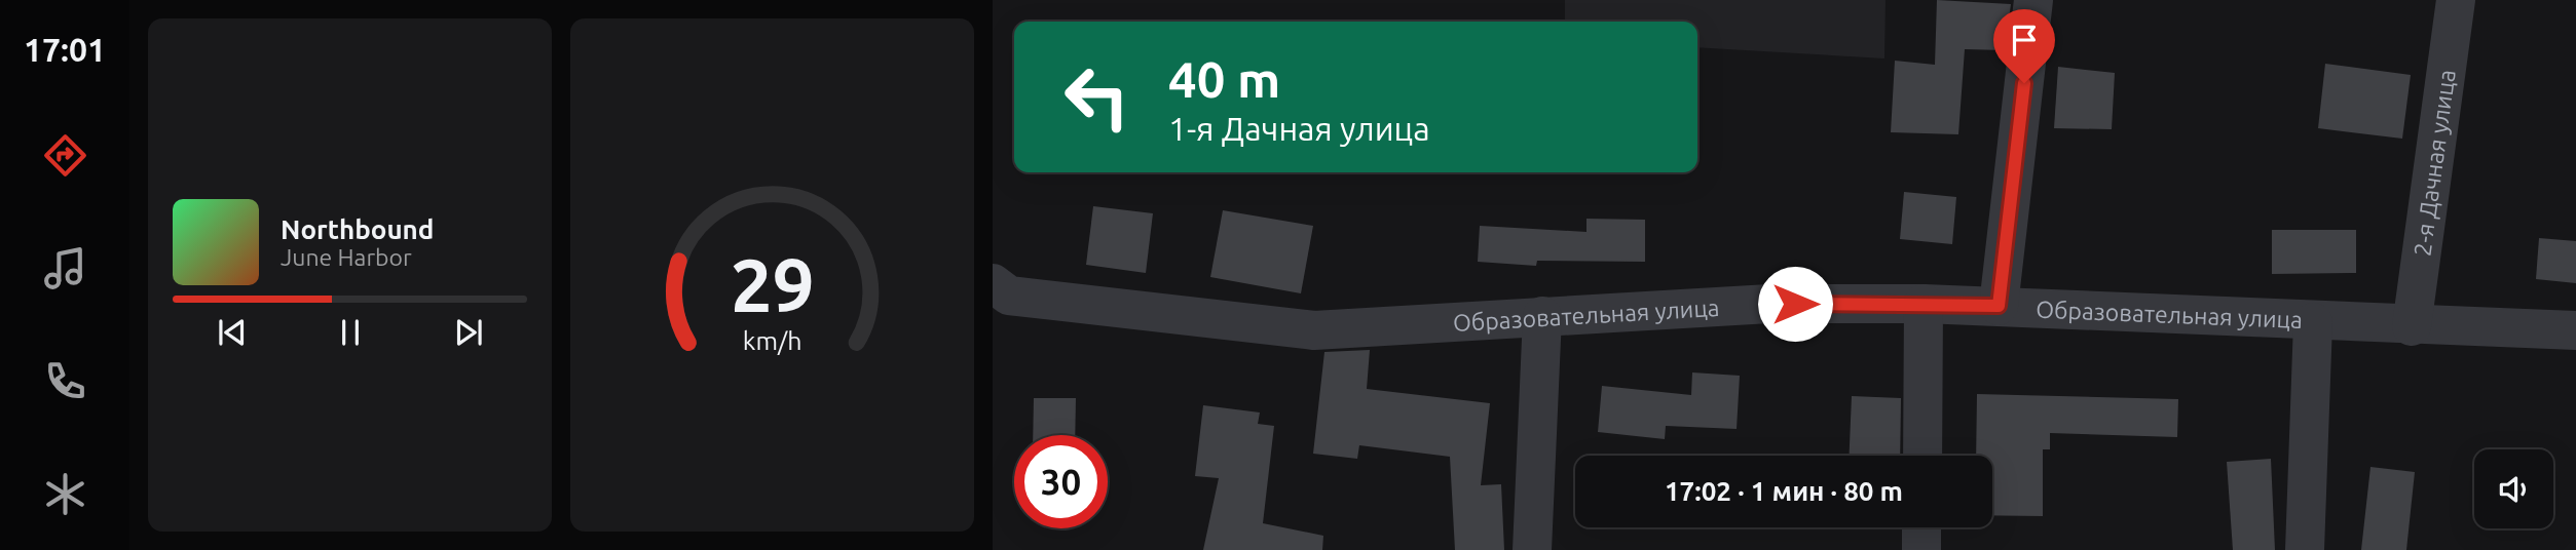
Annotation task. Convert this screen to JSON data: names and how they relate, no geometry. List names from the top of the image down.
{
  "streets": {
    "street": ["2-я Дачная улица", "Образовательная улица"]
  },
  "crossings": [
    ["2-я Дачная улица", "Образовательная улица"]
  ],
  "page": {
    "tabs": "17:01",
    "turn": ["40 m", "1-я Дачная улица"],
    "song": ["Northbound", "June Harbor"],
    "limit": "30",
    "trip": "17:02 · 1 мин · 80 m",
    "gauge": ["29", "km/h"]
  }
}
